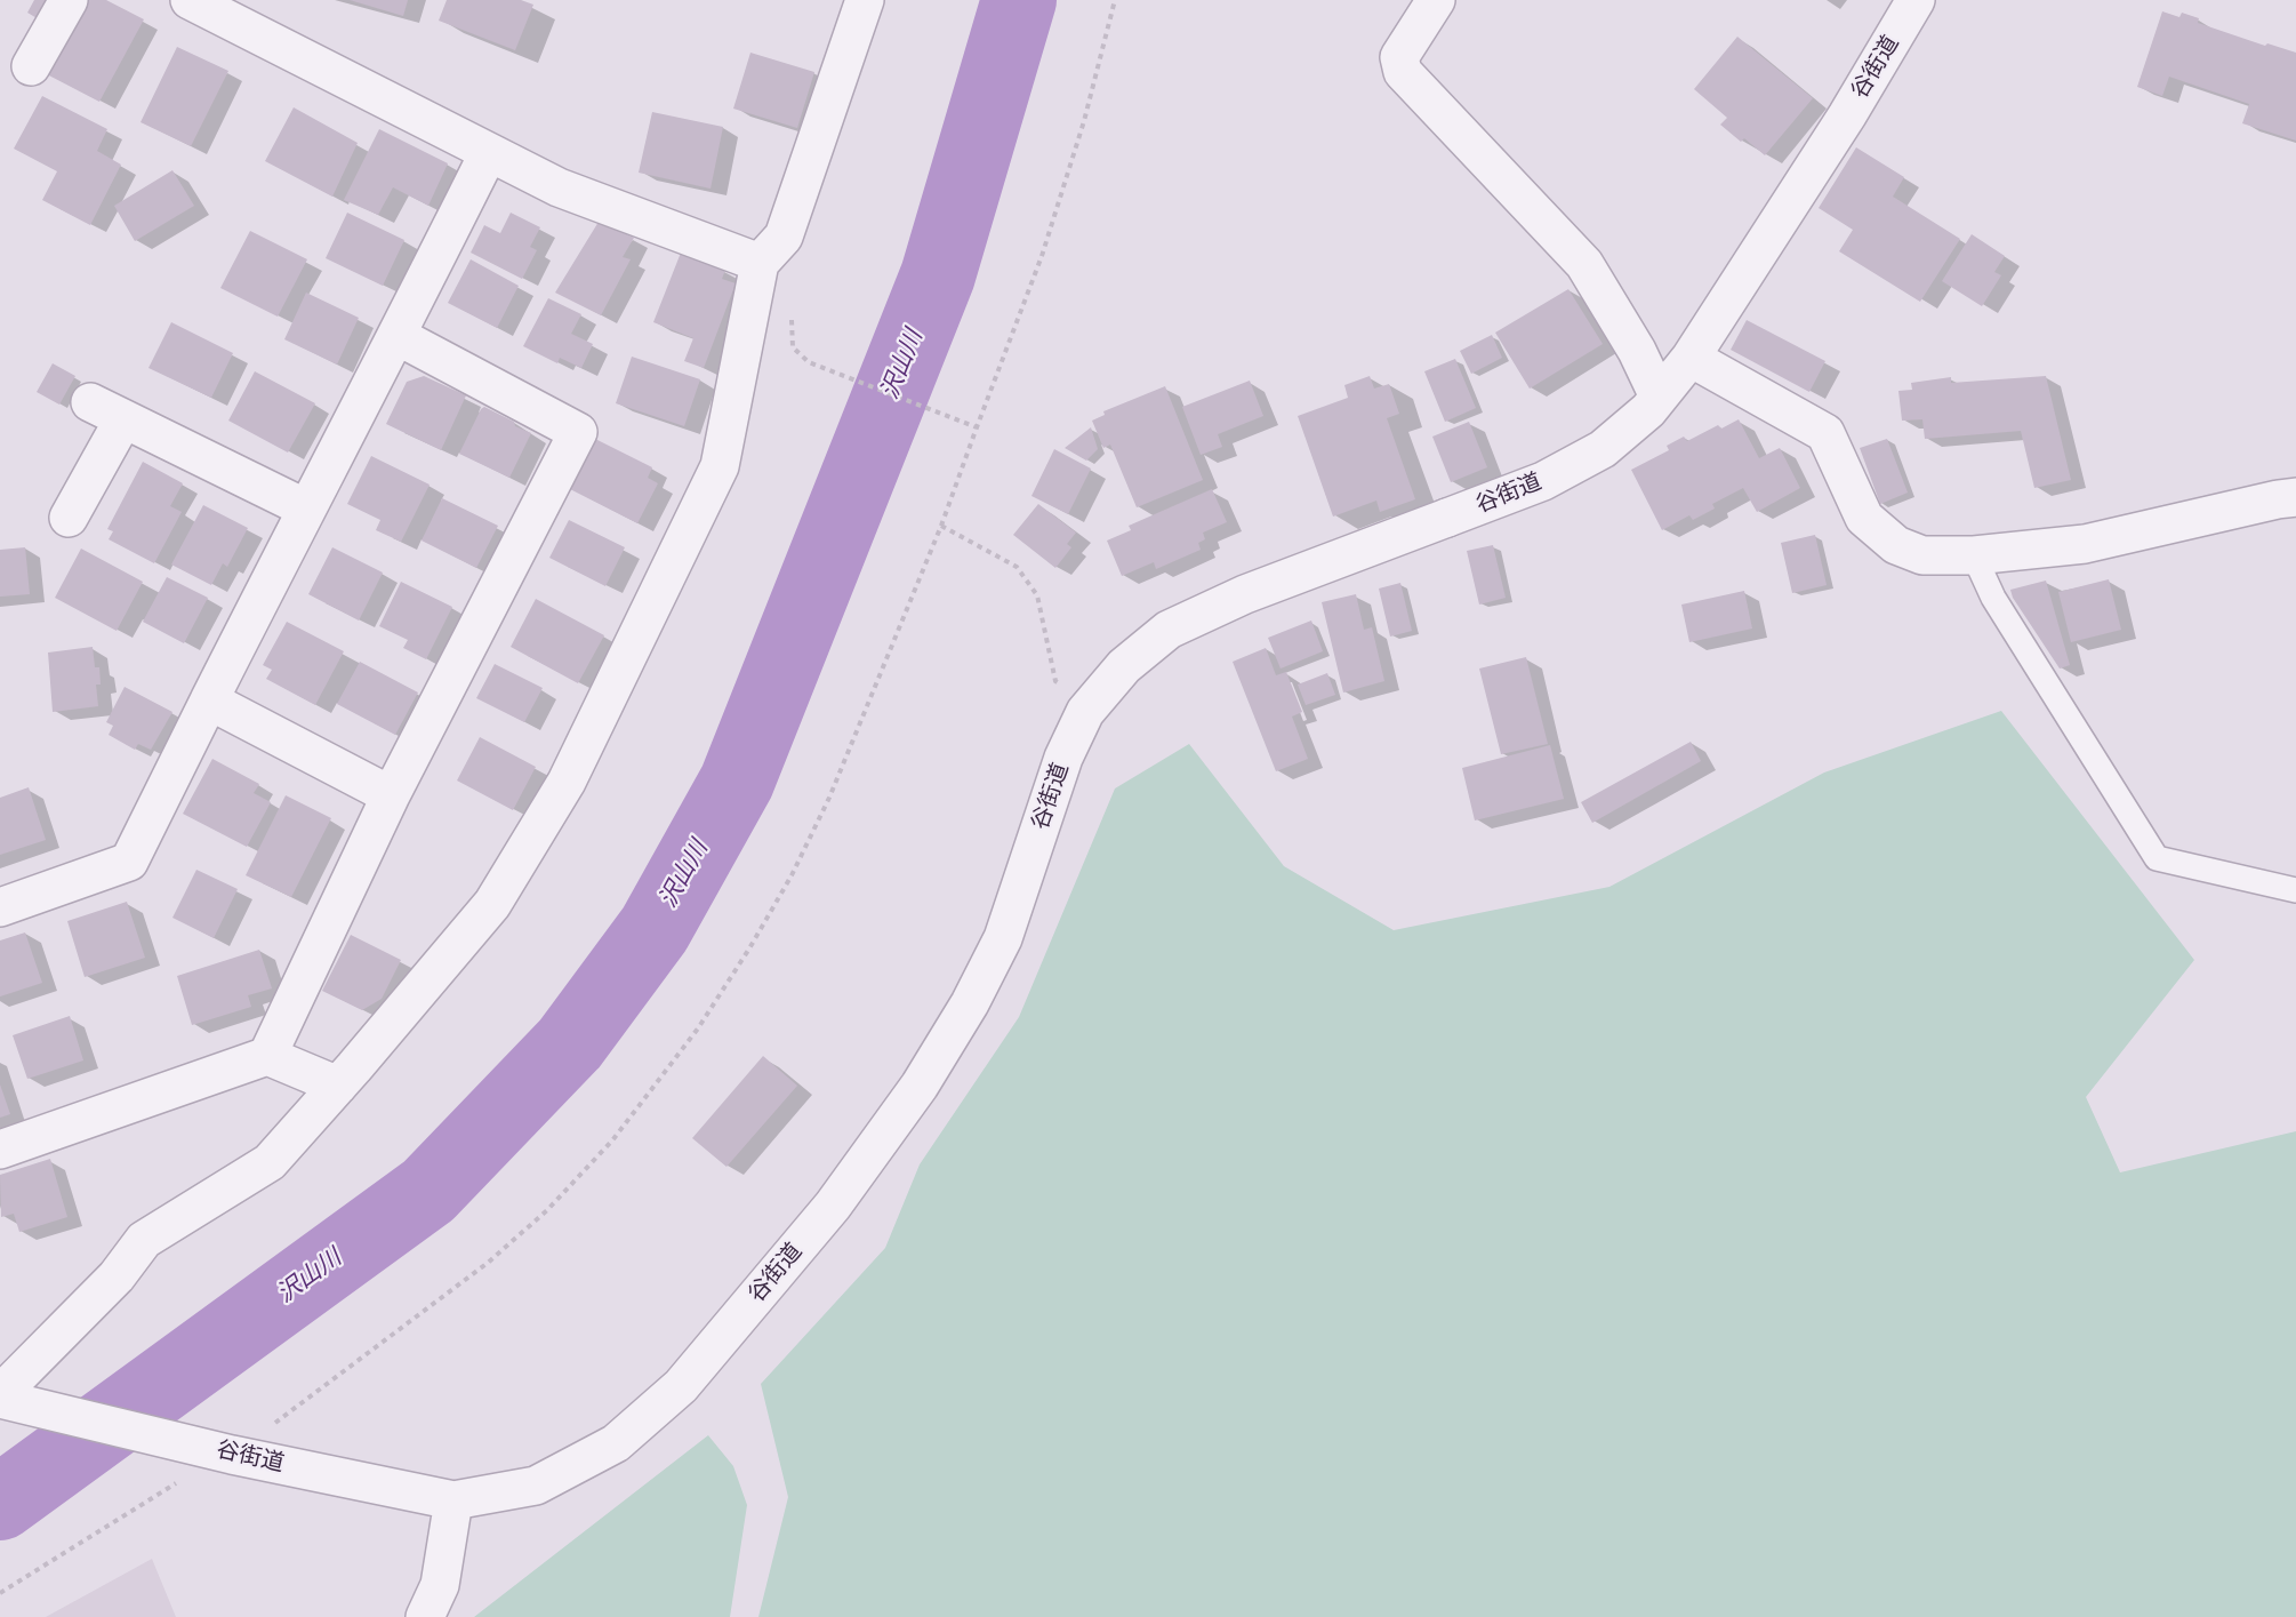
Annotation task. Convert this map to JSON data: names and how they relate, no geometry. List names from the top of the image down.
{
  "streets": {
    "street": ["谷街道"]
  },
  "water": ["沢山川"]
}
